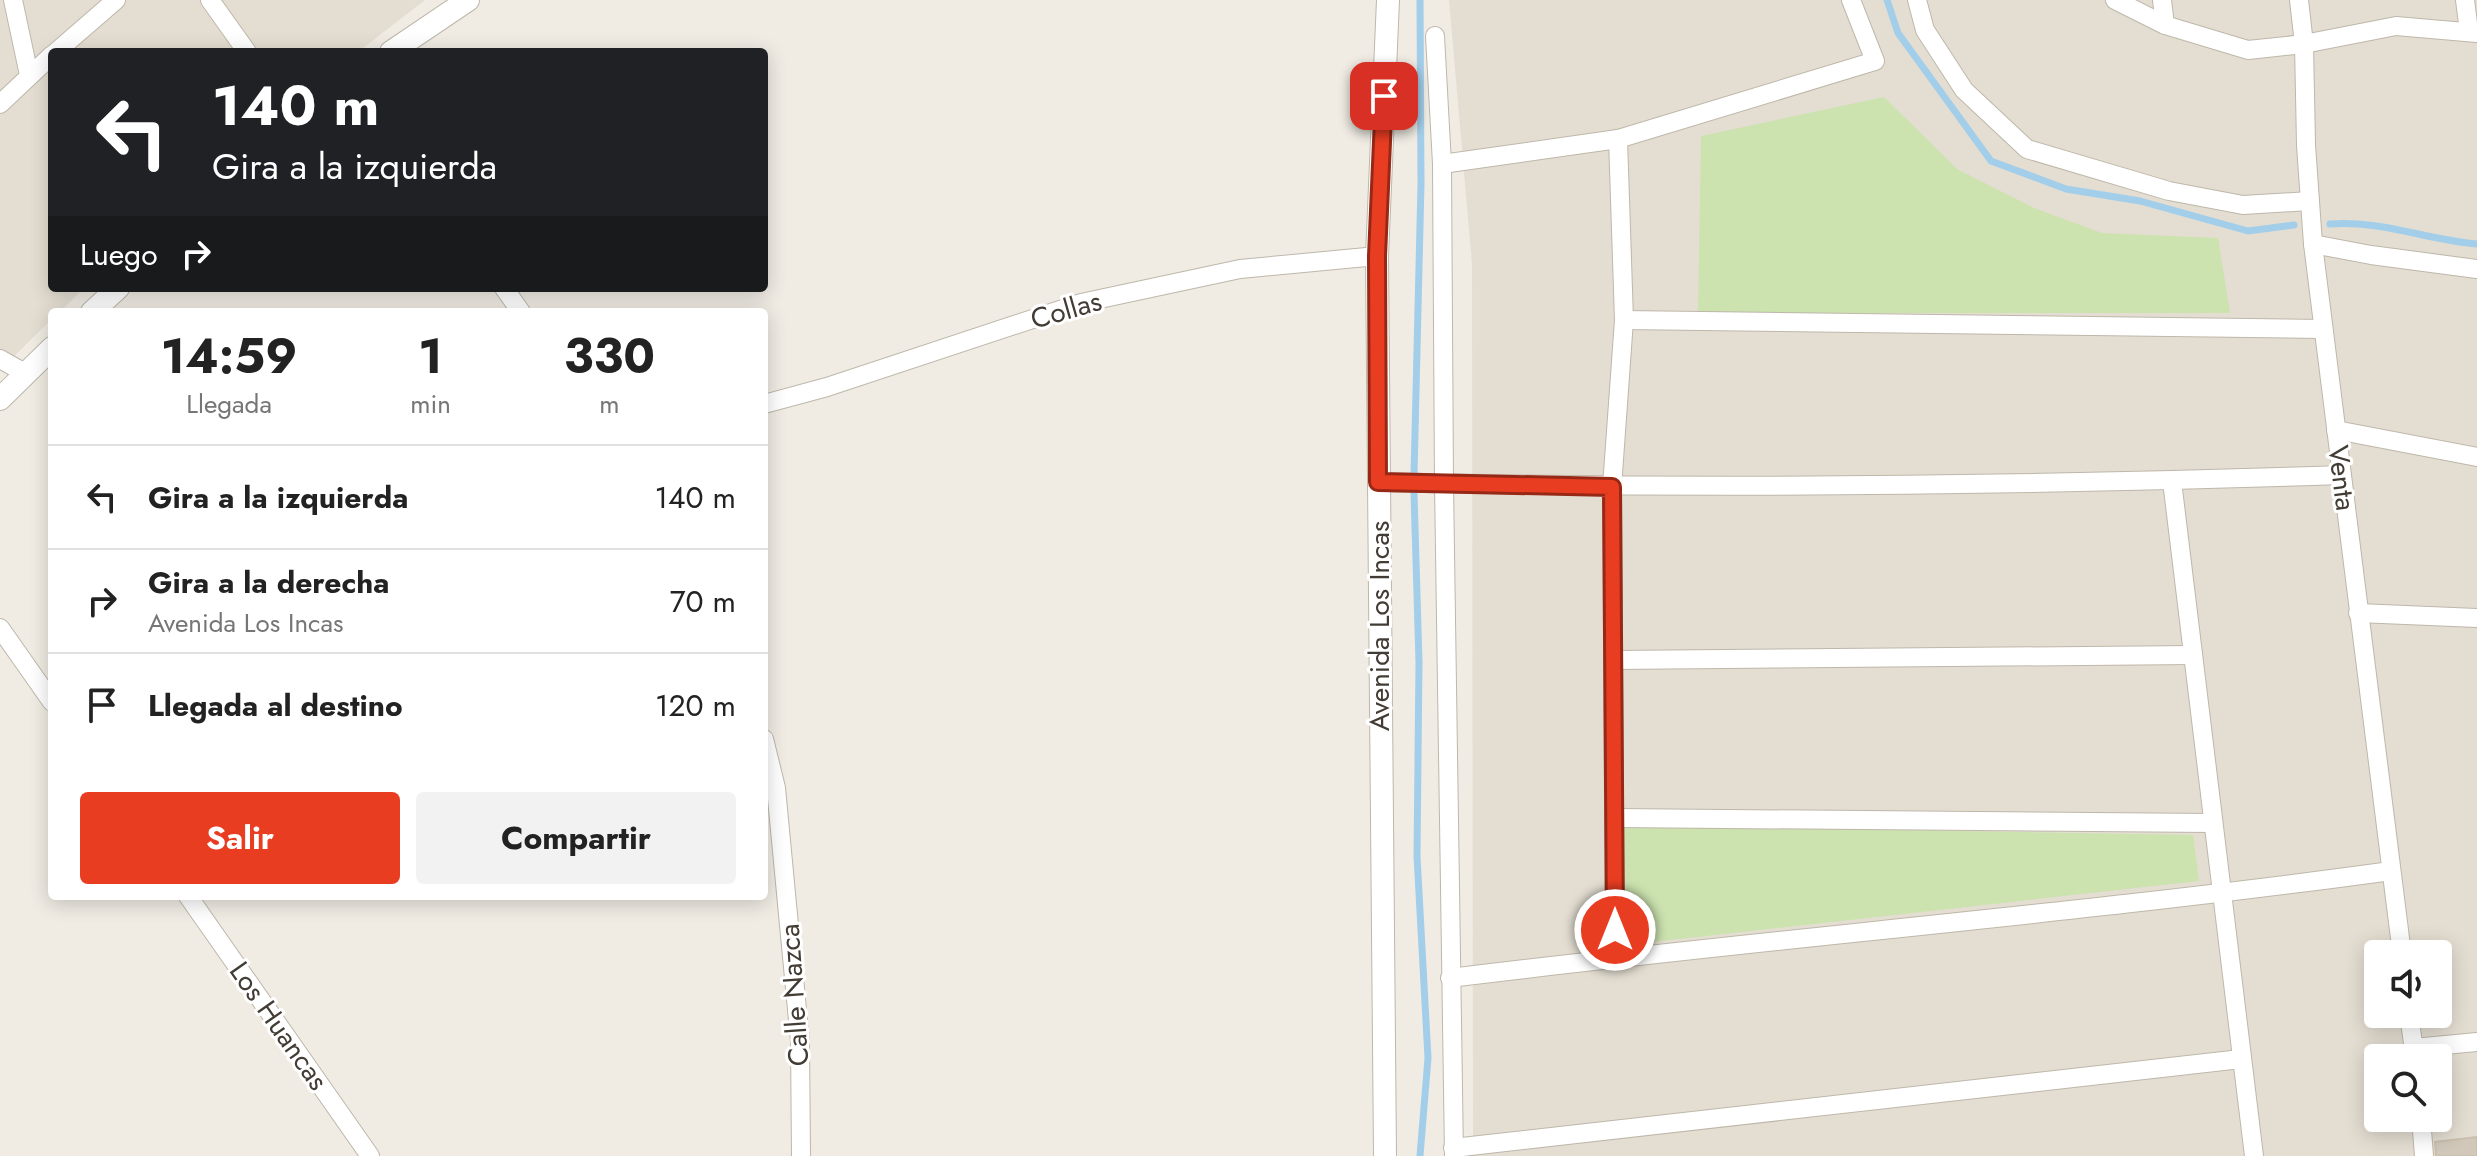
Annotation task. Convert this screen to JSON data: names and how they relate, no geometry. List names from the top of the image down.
{
  "streets": {
    "street": [
      "Collas",
      "Venta",
      "Avenida Los Incas",
      "Calle Nazca",
      "Los Huancas"
    ]
  },
  "crossings": [
    ["Collas", "Avenida Los Incas"]
  ],
  "page": {
    "turn": ["140 m", "Gira a la izquierda"],
    "then": "Luego",
    "eta": [
      "14:59",
      "Llegada",
      "1",
      "min",
      "330",
      "m"
    ],
    "list": [
      {
        "name": "Gira a la izquierda",
        "value": "140 m"
      },
      {
        "name": "Gira a la derecha",
        "note": "Avenida Los Incas",
        "value": "70 m"
      },
      {
        "name": "Llegada al destino",
        "value": "120 m"
      }
    ],
    "buttons": ["Salir", "Compartir"]
  }
}
